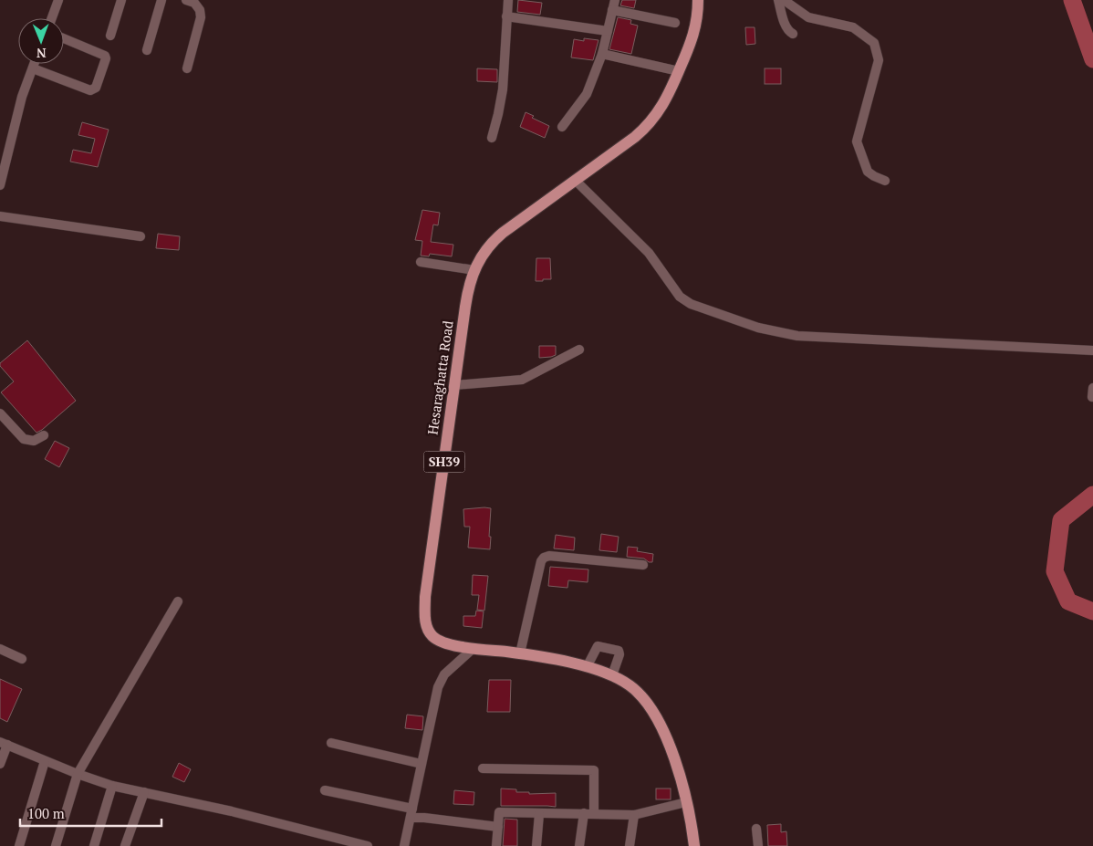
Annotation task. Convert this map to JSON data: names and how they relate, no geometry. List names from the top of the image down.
{
  "streets": {
    "main road": ["Hesaraghatta Road", "SH39"]
  },
  "scale_bar": "100 m",
  "north": "bottom"
}
